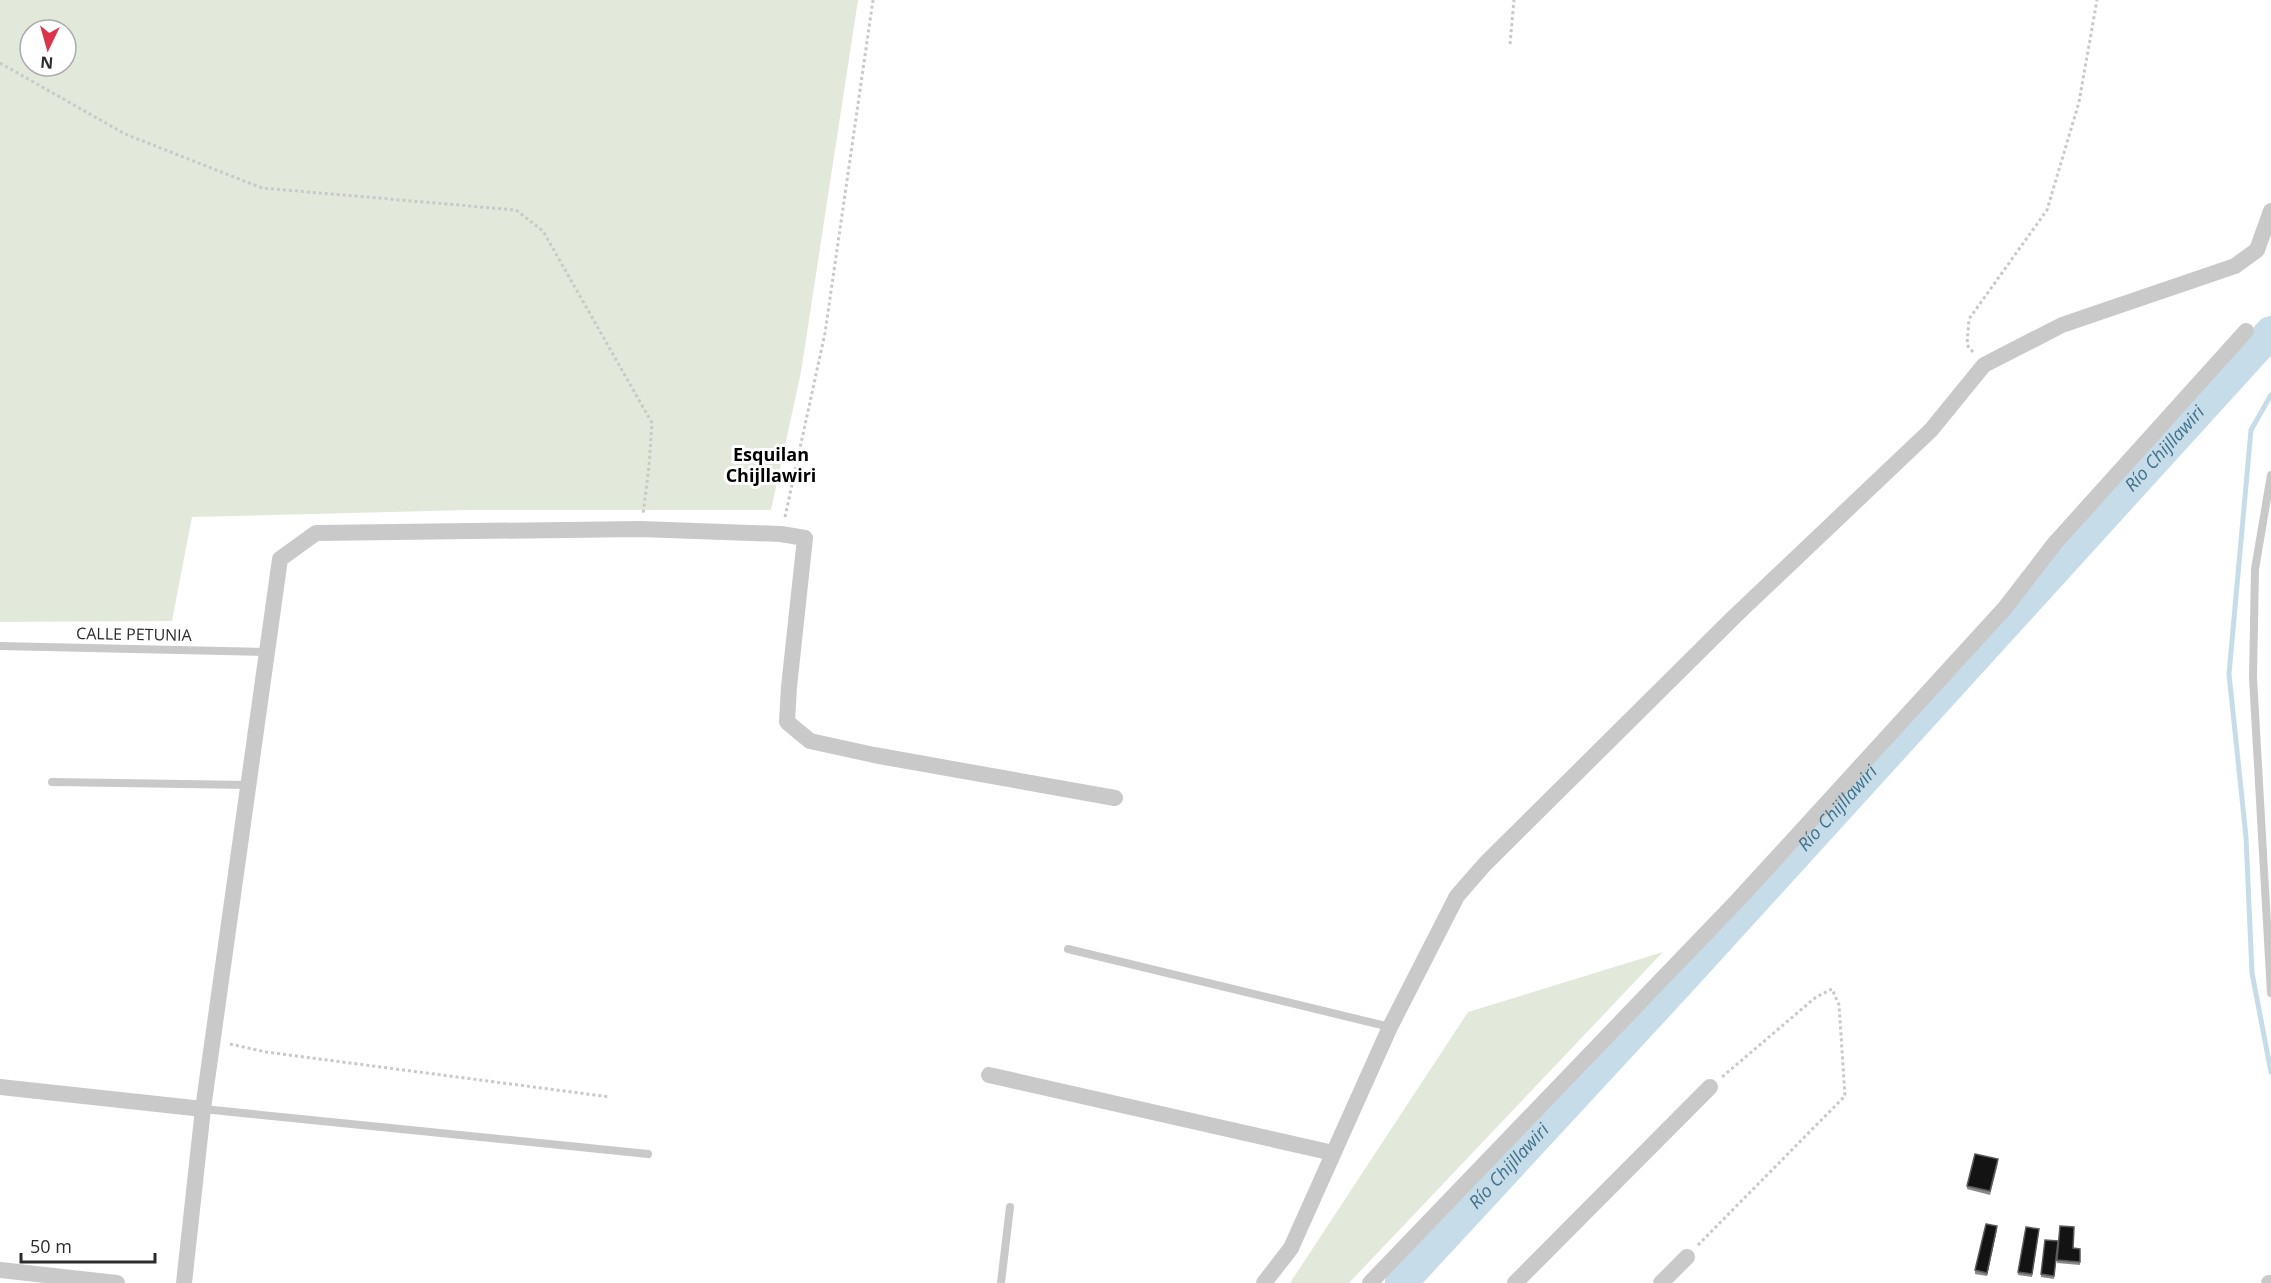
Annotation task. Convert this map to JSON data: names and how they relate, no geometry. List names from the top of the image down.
{
  "streets": {
    "lane": ["CALLE PETUNIA"]
  },
  "districts": ["Esquilan Chijllawiri"],
  "water": ["Río Chijllawiri"],
  "scale_bar": "50 m",
  "north": "bottom"
}
